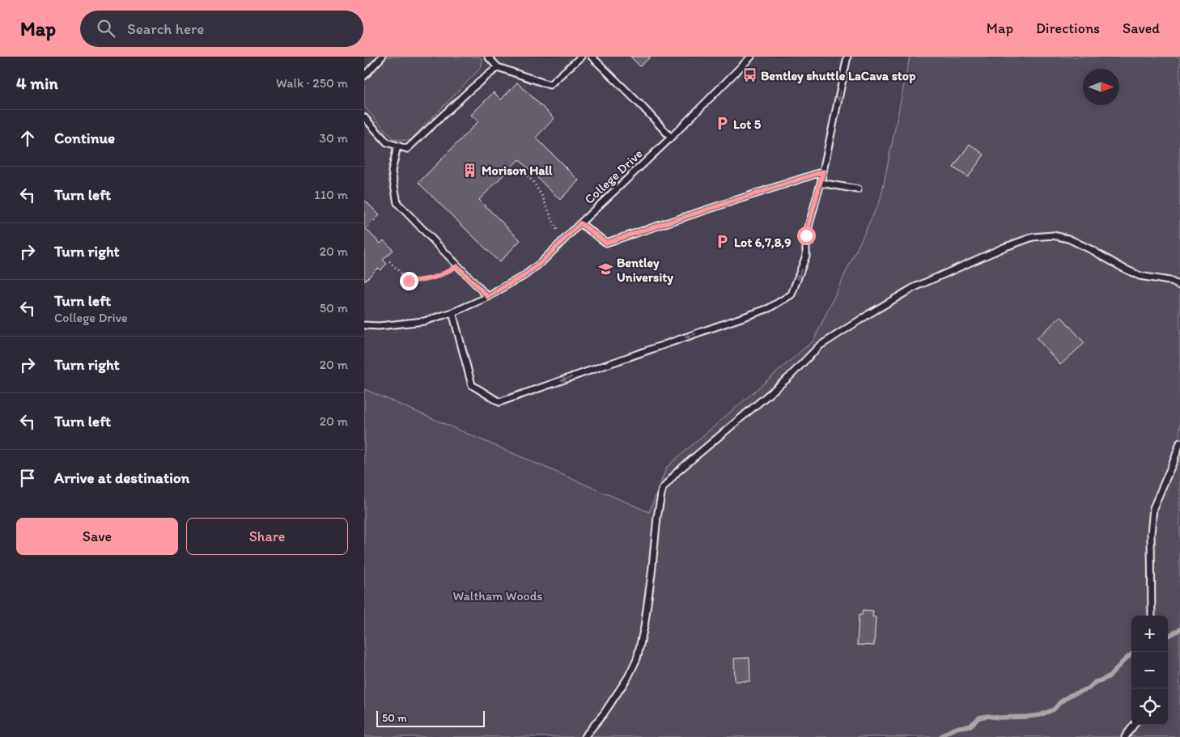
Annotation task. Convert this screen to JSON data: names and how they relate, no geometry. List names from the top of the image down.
{
  "streets": {
    "lane": ["College Drive"]
  },
  "parks": ["Waltham Woods"],
  "places": {
    "bus stop": ["Bentley shuttle LaCava stop"],
    "parking": ["Lot 5", "Lot 6,7,8,9"],
    "building": ["Morison Hall"],
    "school or university": ["Bentley University"]
  },
  "scale_bar": "50 m",
  "north": "right",
  "page": {
    "header": "Map",
    "search": "Search here",
    "nav": ["Map", "Directions", "Saved"],
    "heading": ["4 min", "Walk · 250 m"],
    "list": [
      ["Continue", "30 m"],
      ["Turn left", "110 m"],
      ["Turn right", "20 m"],
      ["Turn left", "College Drive", "50 m"],
      ["Turn right", "20 m"],
      ["Turn left", "20 m"],
      "Arrive at destination"
    ],
    "buttons": ["Save", "Share"],
    "map_buttons": ["+", "−"],
    "scale": "50 m"
  }
}
